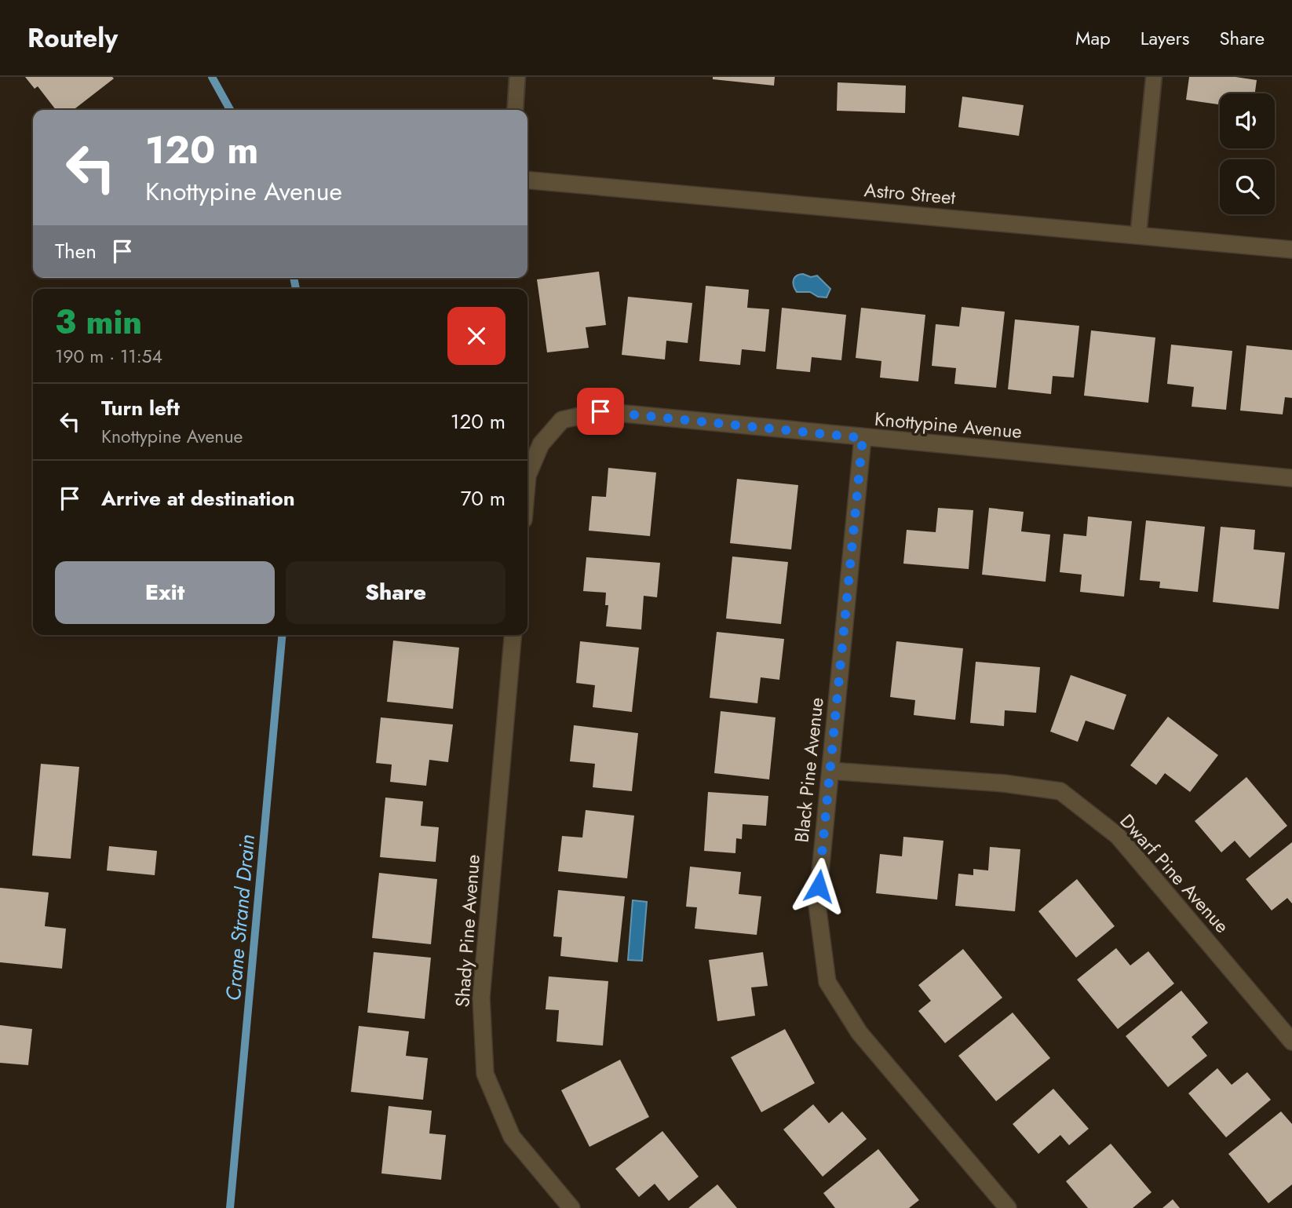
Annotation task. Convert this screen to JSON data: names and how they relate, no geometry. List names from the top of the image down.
{
  "streets": {
    "street": [
      "Astro Street",
      "Knottypine Avenue",
      "Black Pine Avenue",
      "Dwarf Pine Avenue",
      "Shady Pine Avenue"
    ]
  },
  "crossings": [
    ["Knottypine Avenue", "Black Pine Avenue"],
    ["Black Pine Avenue", "Dwarf Pine Avenue"]
  ],
  "water": ["Crane Strand Drain"],
  "page": {
    "header": "Routely",
    "nav": ["Map", "Layers", "Share"],
    "turn": ["120 m", "Knottypine Avenue"],
    "then": "Then",
    "heading": ["3 min", "190 m · 11:54"],
    "list": [
      {
        "name": "Turn left",
        "note": "Knottypine Avenue",
        "value": "120 m"
      },
      {
        "name": "Arrive at destination",
        "value": "70 m"
      }
    ],
    "buttons": ["Exit", "Share"]
  }
}
